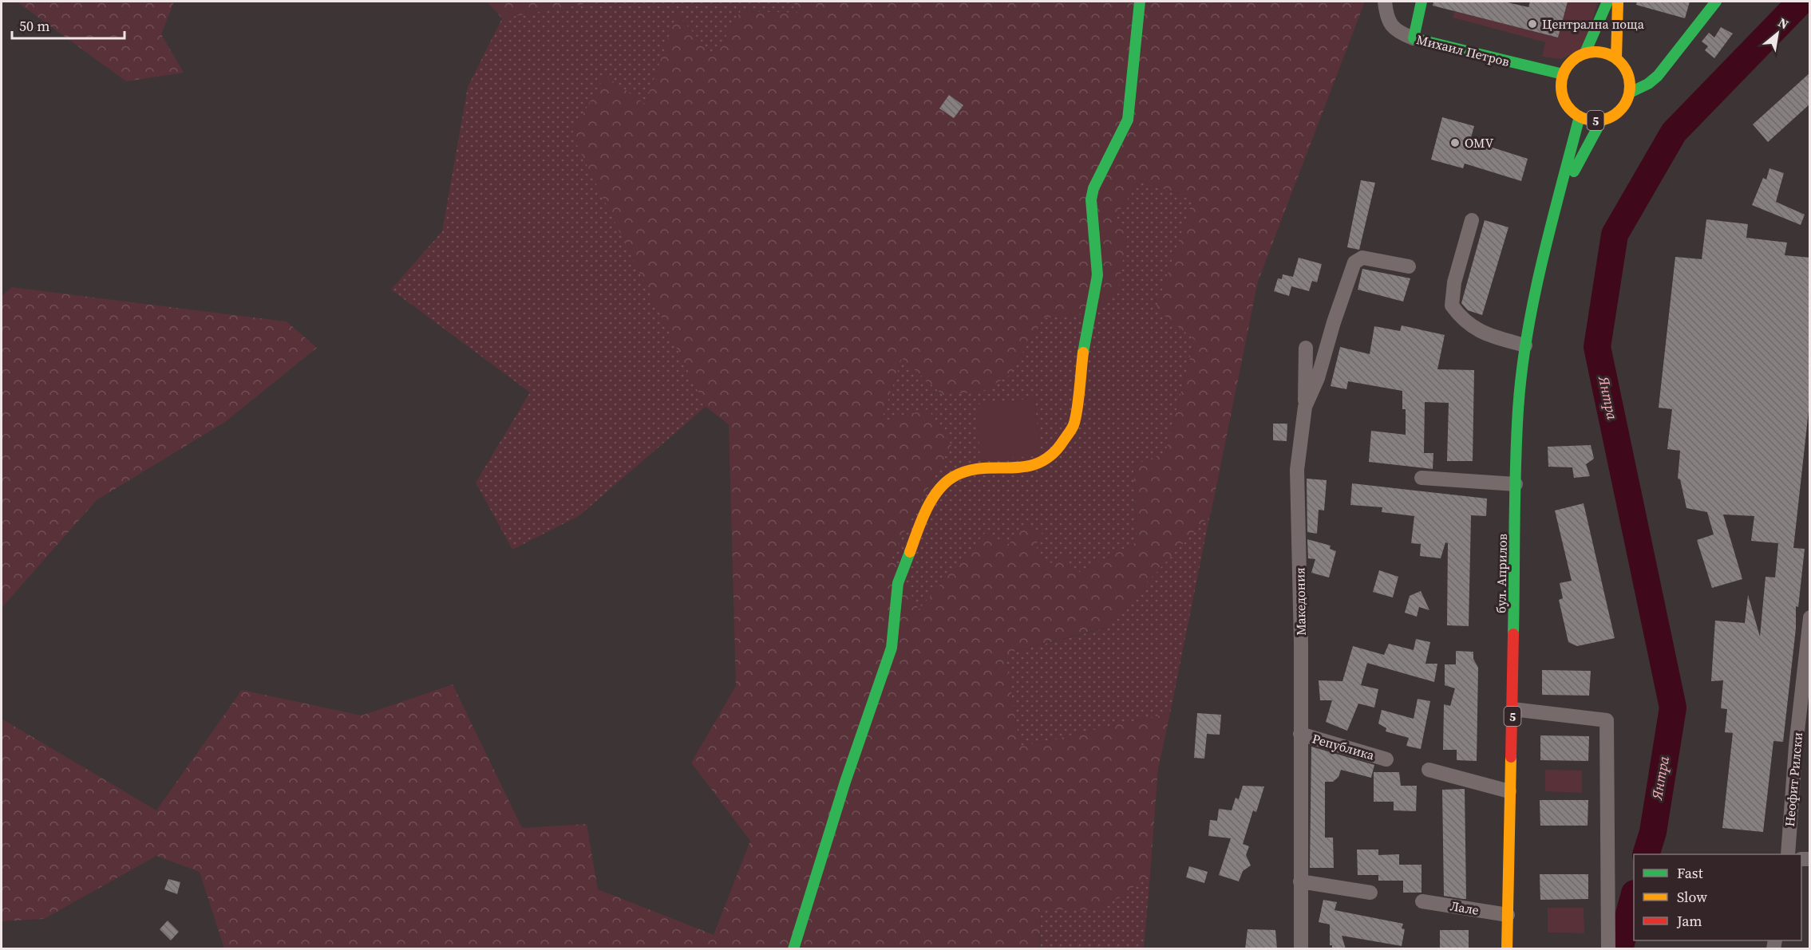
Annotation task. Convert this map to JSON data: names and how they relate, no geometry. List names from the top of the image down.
{
  "streets": {
    "main road": ["Михаил Петров", "5", "бул. Априлов"],
    "street": [
      "Македония",
      "Република",
      "Неофит Рилски",
      "Лале"
    ]
  },
  "crossings": [
    ["Михаил Петров", "5"],
    ["Михаил Петров", "бул. Априлов"],
    ["5", "бул. Априлов"],
    ["бул. Априлов", "Лале"],
    ["Македония", "Република"]
  ],
  "water": ["Янтра"],
  "places": ["Централна поща", "OMV"],
  "legend": ["Fast", "Slow", "Jam"],
  "scale_bar": "50 m",
  "north": "top right"
}
